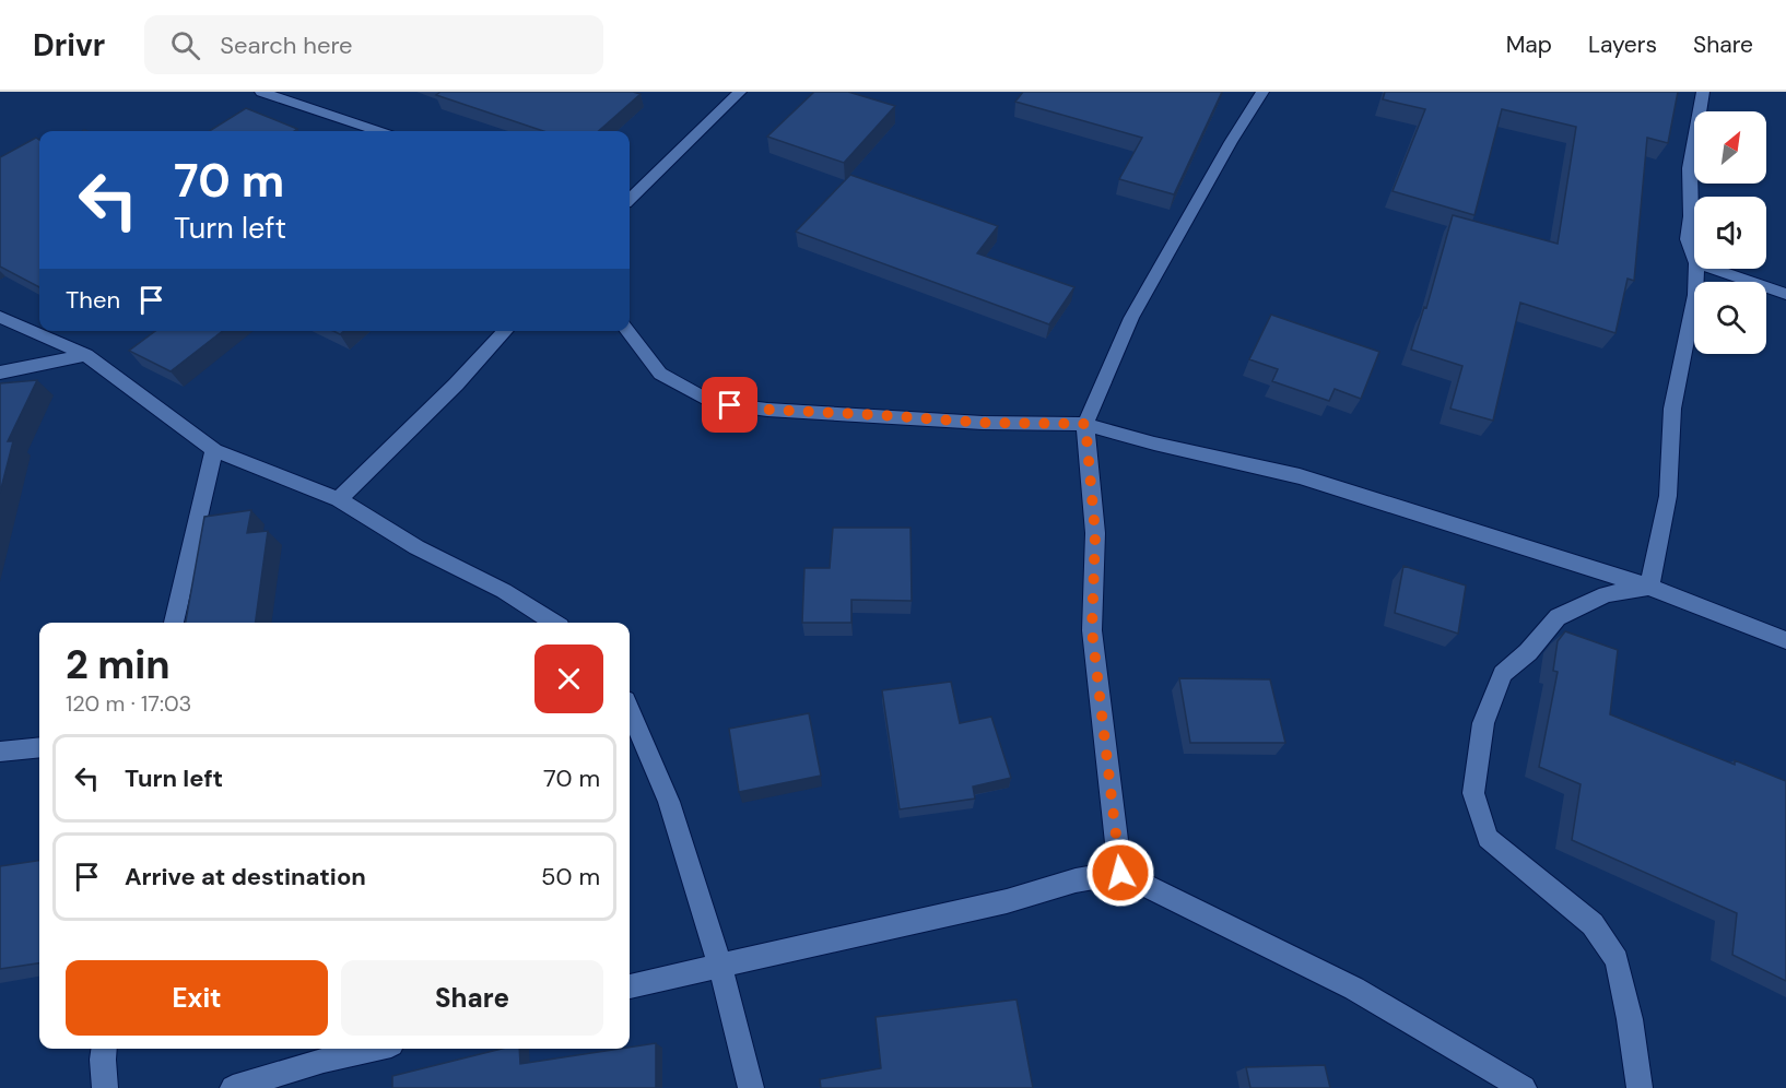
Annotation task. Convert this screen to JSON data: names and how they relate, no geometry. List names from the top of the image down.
{
  "north": "top right",
  "page": {
    "header": "Drivr",
    "search": "Search here",
    "nav": ["Map", "Layers", "Share"],
    "turn": ["70 m", "Turn left"],
    "then": "Then",
    "heading": ["2 min", "120 m · 17:03"],
    "list": [
      {
        "name": "Turn left",
        "value": "70 m"
      },
      {
        "name": "Arrive at destination",
        "value": "50 m"
      }
    ],
    "buttons": ["Exit", "Share"]
  }
}
